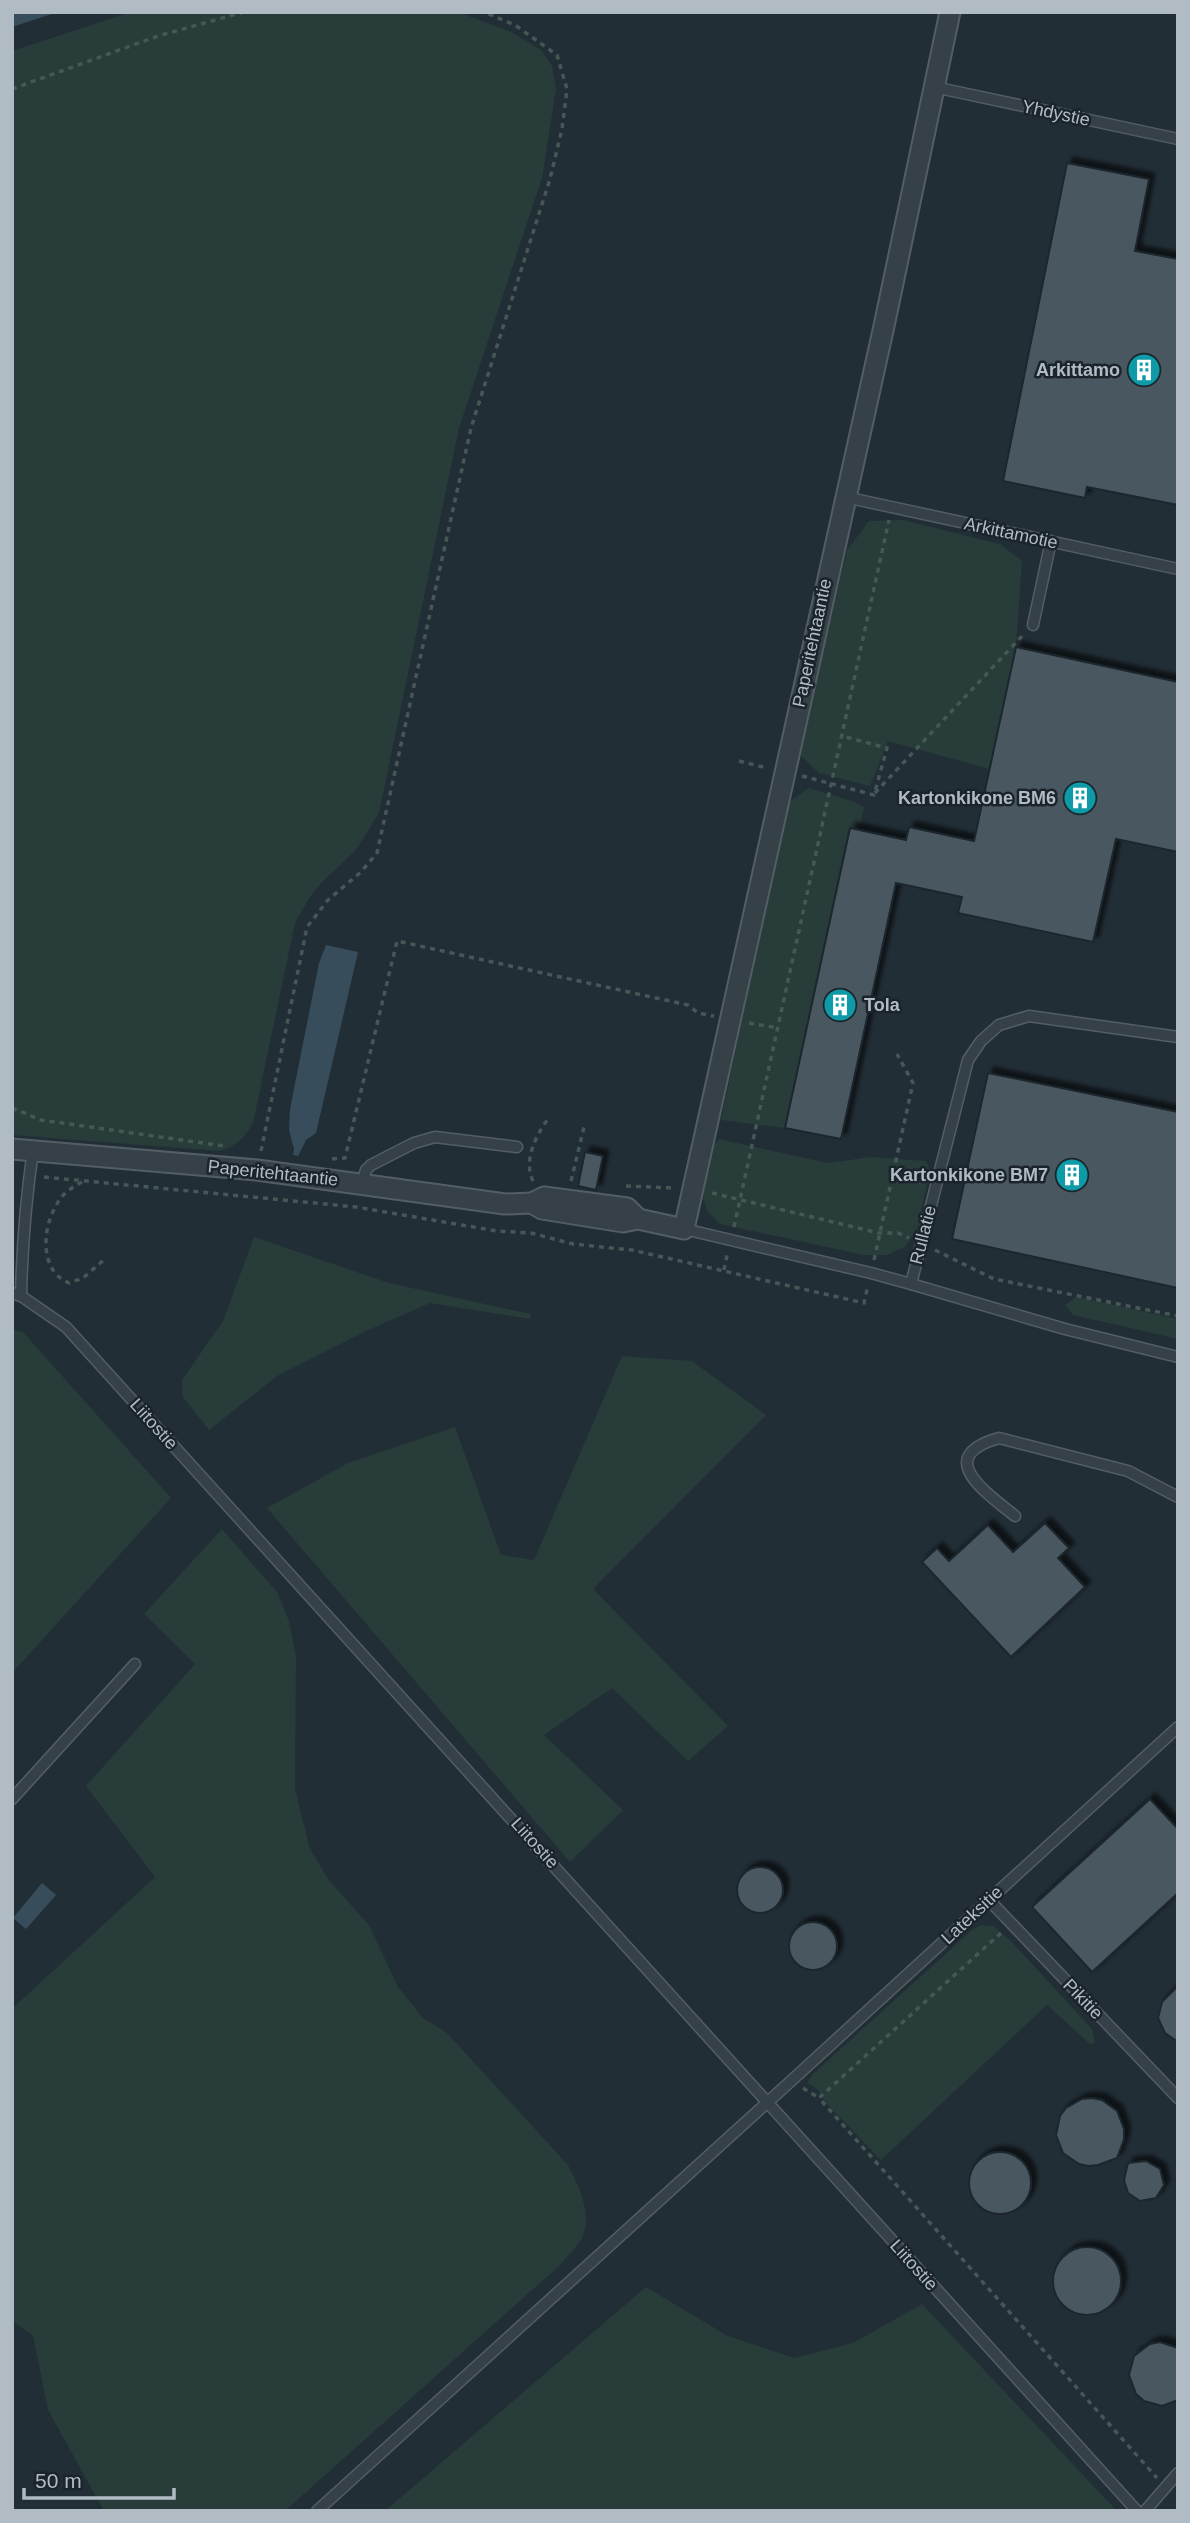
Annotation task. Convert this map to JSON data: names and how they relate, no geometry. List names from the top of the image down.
{
  "streets": {
    "street": ["Paperitehtaantie"],
    "lane": [
      "Yhdystie",
      "Arkittamotie",
      "Rullatie",
      "Liitostie",
      "Lateksitie",
      "Pikitie"
    ]
  },
  "crossings": [
    ["Yhdystie", "Paperitehtaantie"],
    ["Arkittamotie", "Paperitehtaantie"],
    ["Paperitehtaantie", "Rullatie"],
    ["Paperitehtaantie", "Liitostie"],
    ["Liitostie", "Lateksitie"],
    ["Lateksitie", "Pikitie"]
  ],
  "places": {
    "building": [
      "Arkittamo",
      "Kartonkikone BM6",
      "Tola",
      "Kartonkikone BM7"
    ]
  },
  "scale_bar": "50 m"
}
